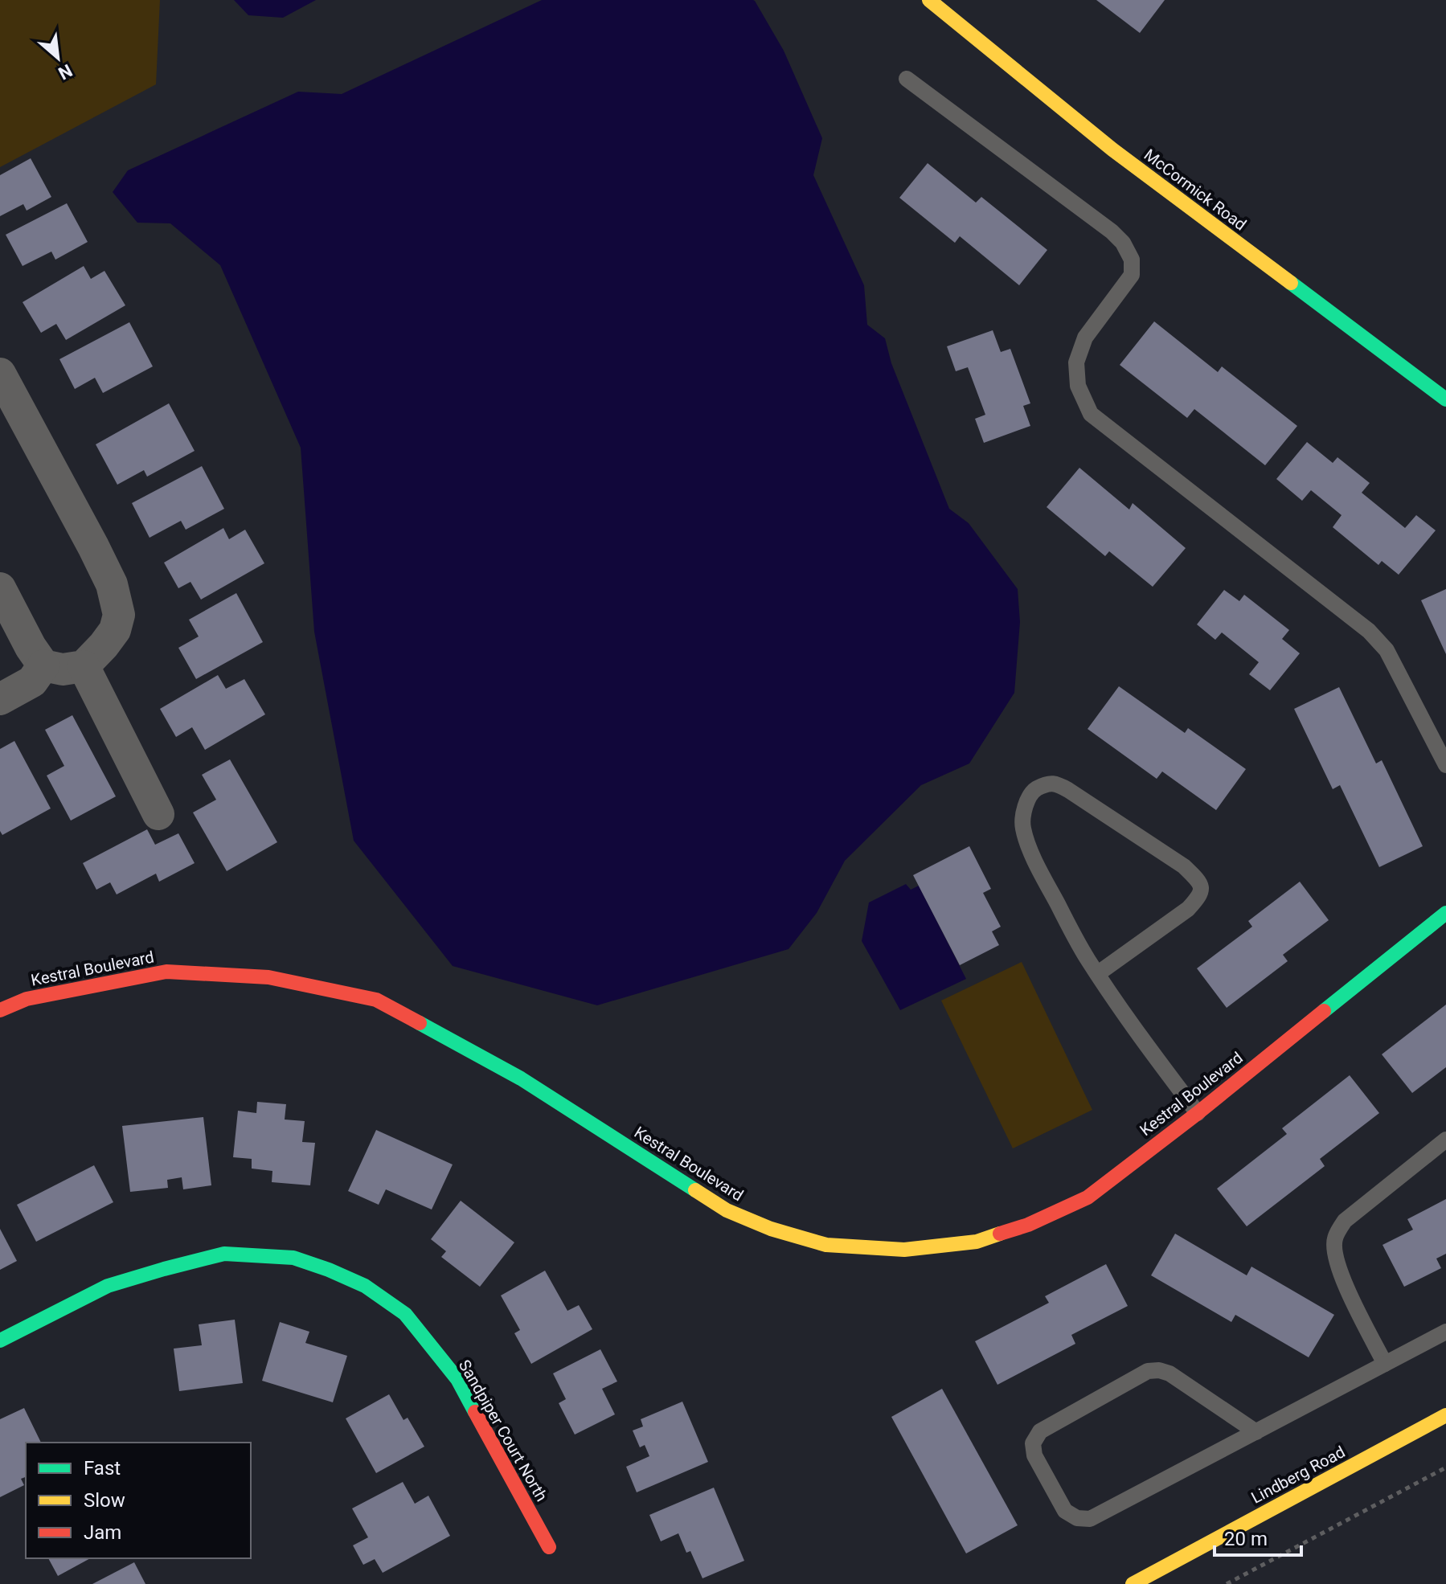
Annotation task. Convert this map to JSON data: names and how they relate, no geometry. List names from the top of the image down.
{
  "streets": {
    "street": [
      "McCormick Road",
      "Kestral Boulevard",
      "Sandpiper Court North",
      "Lindberg Road"
    ]
  },
  "legend": ["Fast", "Slow", "Jam"],
  "scale_bar": "20 m",
  "north": "bottom right"
}
